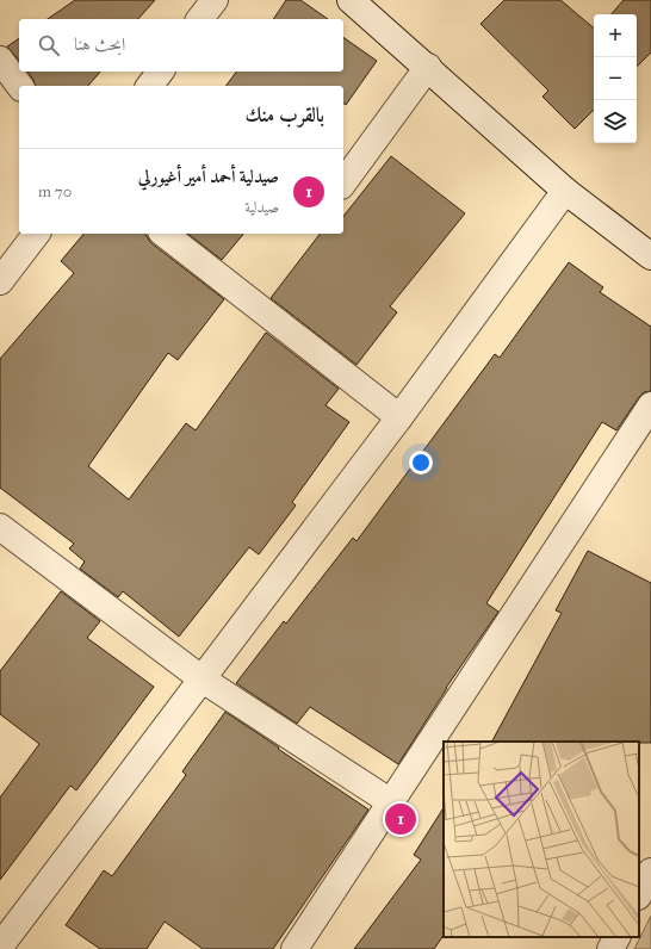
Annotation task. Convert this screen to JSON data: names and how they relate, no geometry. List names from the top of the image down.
{
  "page": {
    "map_buttons": ["+", "−"],
    "search": "ابحث هنا",
    "heading": "بالقرب منك",
    "list": [
      {
        "mark": "1",
        "name": "صيدلية أحمد أمير أغيورلي",
        "note": "صيدلية",
        "value": "70 m"
      }
    ],
    "pins": "1"
  }
}
